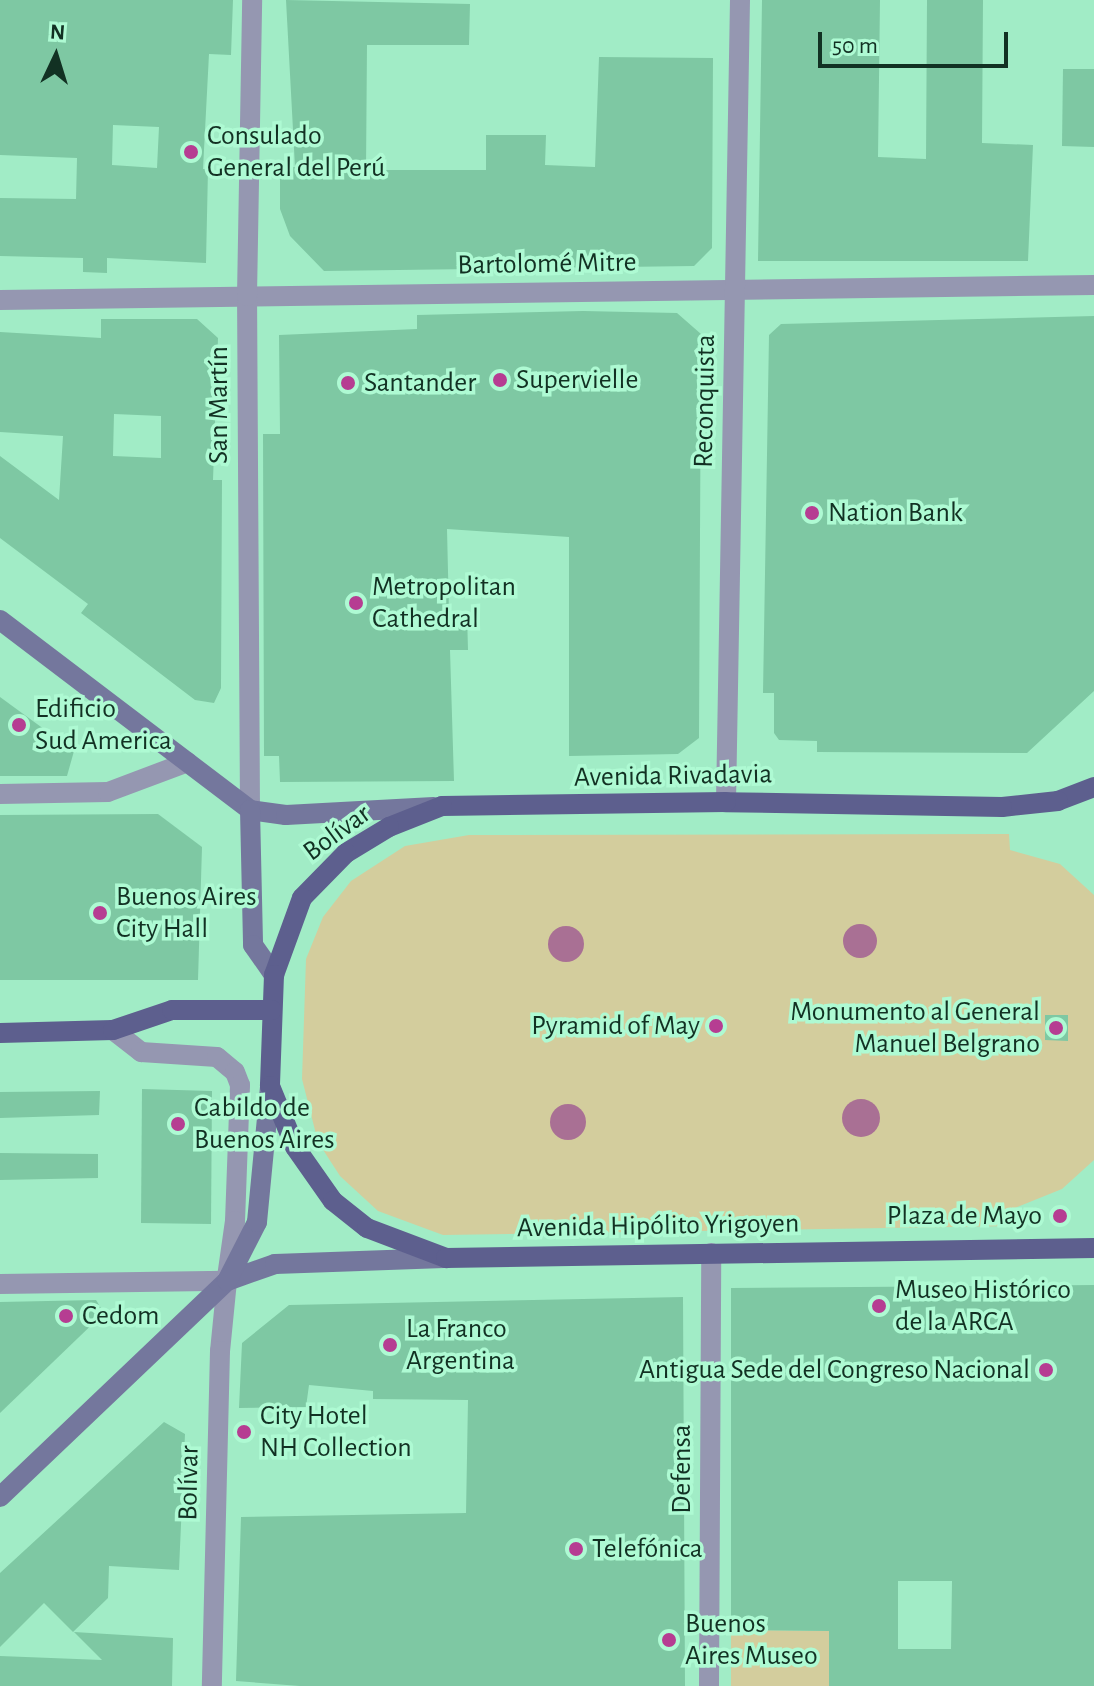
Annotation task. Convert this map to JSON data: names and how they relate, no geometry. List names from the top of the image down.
{
  "streets": {
    "main road": ["Avenida Rivadavia", "Bolívar", "Avenida Hipólito Yrigoyen"],
    "street": [
      "Bartolomé Mitre",
      "Reconquista",
      "San Martín",
      "Defensa"
    ]
  },
  "crossings": [
    ["Bartolomé Mitre", "Reconquista"],
    ["Bartolomé Mitre", "San Martín"],
    ["Reconquista", "Avenida Rivadavia"],
    ["San Martín", "Avenida Rivadavia"],
    ["Avenida Rivadavia", "Bolívar"],
    ["Bolívar", "Avenida Hipólito Yrigoyen"],
    ["Avenida Hipólito Yrigoyen", "Defensa"]
  ],
  "places": [
    "Consulado General del Perú",
    "Supervielle",
    "Santander",
    "Nation Bank",
    "Metropolitan Cathedral",
    "Edificio Sud America",
    "Buenos Aires City Hall",
    "Pyramid of May",
    "Monumento al General Manuel Belgrano",
    "Cabildo de Buenos Aires",
    "Plaza de Mayo",
    "Museo Histórico de la ARCA",
    "Cedom",
    "La Franco Argentina",
    "Antigua Sede del Congreso Nacional",
    "City Hotel NH Collection",
    "Telefónica",
    "Buenos Aires Museo"
  ],
  "scale_bar": "50 m",
  "north": "top"
}
